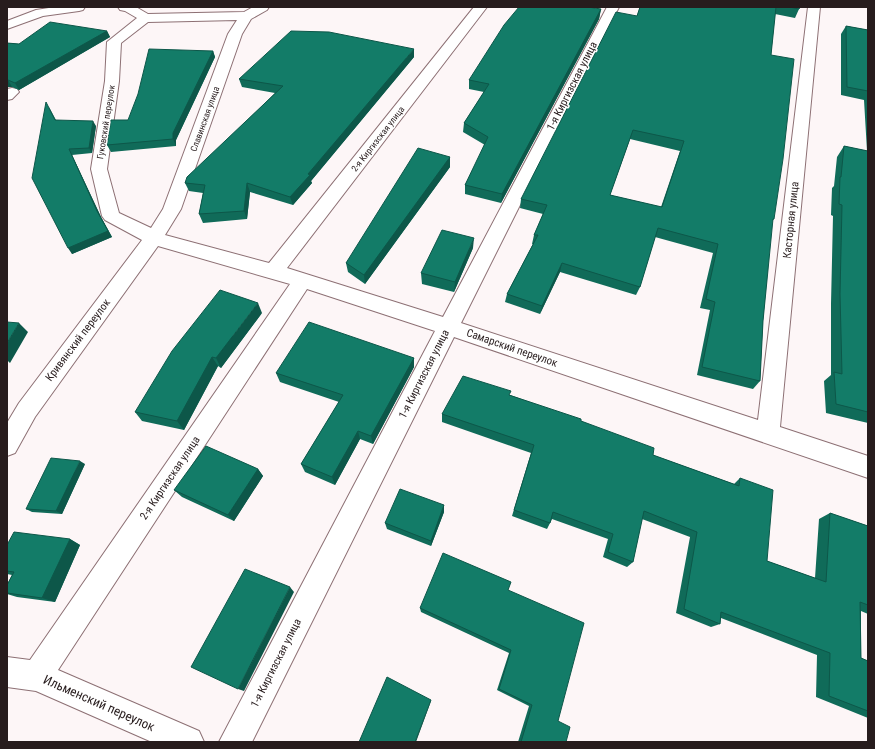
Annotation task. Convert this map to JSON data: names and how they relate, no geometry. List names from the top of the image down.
{
  "streets": {
    "street": [
      "1-я Киргизская улица",
      "Славинская улица",
      "Гуковский переулок",
      "2-я Киргизская улица",
      "Касторная улица",
      "Кривянский переулок",
      "Самарский переулок",
      "Ильменский переулок"
    ]
  },
  "crossings": [
    ["1-я Киргизская улица", "Самарский переулок"],
    ["Славинская улица", "Гуковский переулок"],
    ["Славинская улица", "Кривянский переулок"],
    ["Славинская улица", "Самарский переулок"],
    ["Гуковский переулок", "Кривянский переулок"],
    ["Гуковский переулок", "Самарский переулок"],
    ["2-я Киргизская улица", "Самарский переулок"],
    ["2-я Киргизская улица", "Ильменский переулок"],
    ["Касторная улица", "Самарский переулок"],
    ["Кривянский переулок", "Самарский переулок"]
  ]
}
